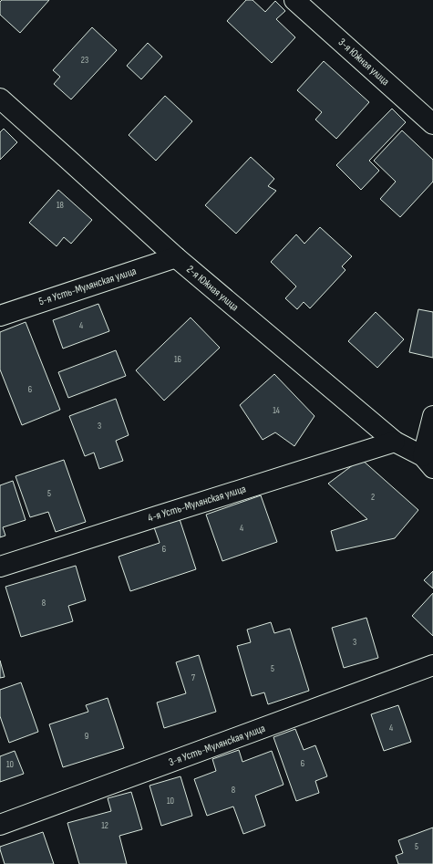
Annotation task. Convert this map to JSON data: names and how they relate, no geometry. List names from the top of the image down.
{
  "streets": {
    "street": [
      "3-я Южная улица",
      "5-я Усть-Мулянская улица",
      "2-я Южная улица",
      "4-я Усть-Мулянская улица",
      "3-я Усть-Мулянская улица"
    ]
  },
  "crossings": [
    ["5-я Усть-Мулянская улица", "2-я Южная улица"],
    ["2-я Южная улица", "4-я Усть-Мулянская улица"]
  ],
  "house_numbers": [
    "23",
    "18",
    "4",
    "16",
    "6",
    "14",
    "3",
    "5",
    "2",
    "4",
    "6",
    "8",
    "3",
    "5",
    "7",
    "4",
    "9",
    "6",
    "10",
    "8",
    "10",
    "12",
    "5"
  ]
}
